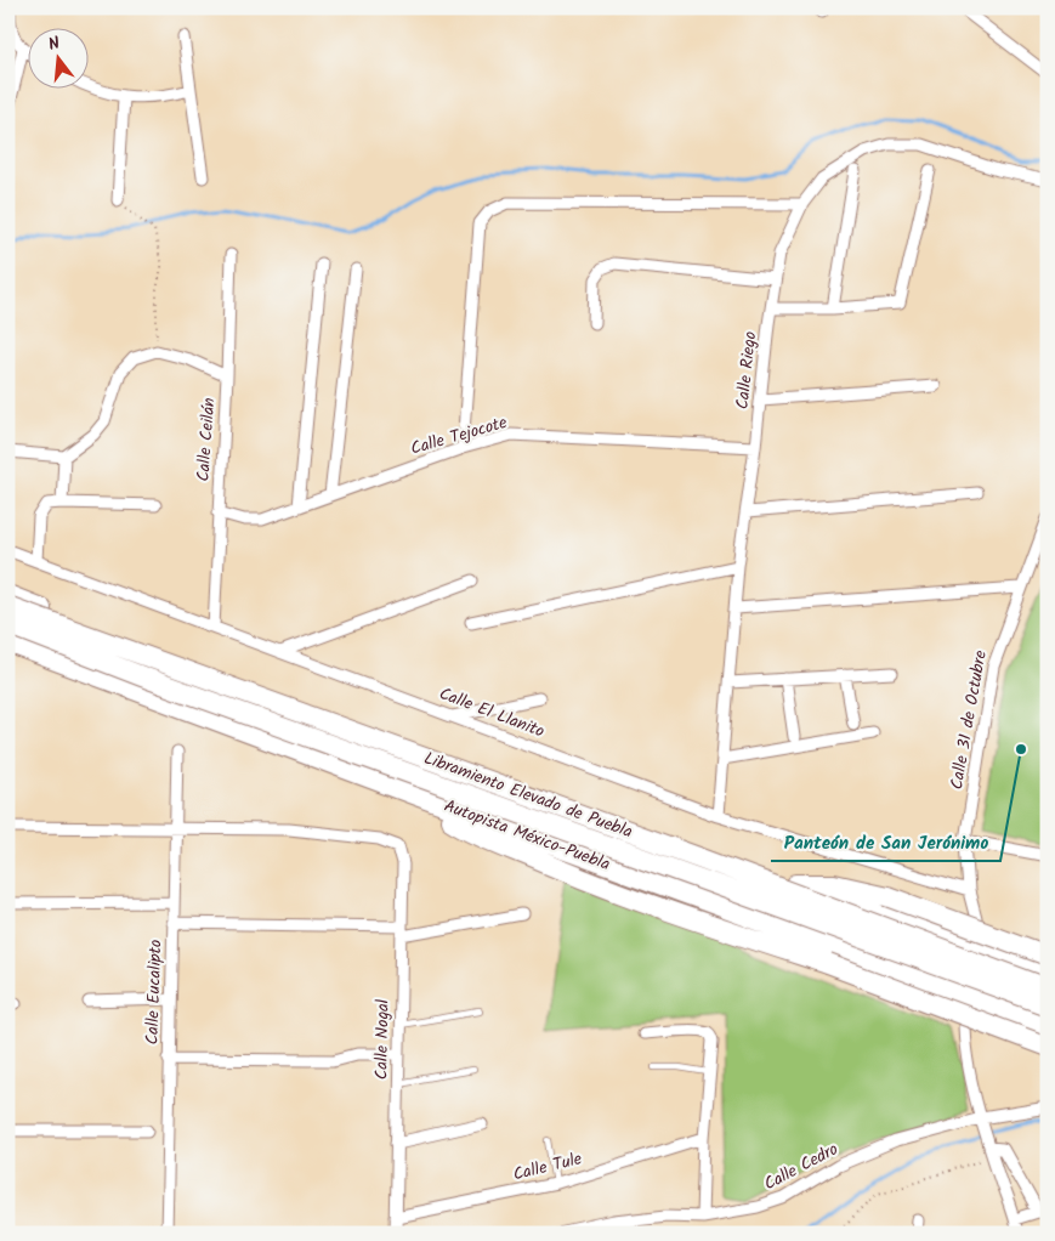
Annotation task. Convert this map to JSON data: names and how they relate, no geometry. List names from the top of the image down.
{
  "streets": {
    "highway": ["Libramiento Elevado de Puebla", "Autopista México-Puebla"],
    "street": [
      "Calle Riego",
      "Calle Tejocote",
      "Calle Ceilán",
      "Calle El Llanito",
      "Calle 31 de Octubre",
      "Calle Eucalipto",
      "Calle Nogal",
      "Calle Tule",
      "Calle Cedro"
    ]
  },
  "crossings": [
    ["Calle Riego", "Calle Tejocote"],
    ["Calle Riego", "Calle El Llanito"],
    ["Calle Tejocote", "Calle Ceilán"],
    ["Calle Ceilán", "Calle El Llanito"],
    ["Calle El Llanito", "Calle 31 de Octubre"],
    ["Calle Eucalipto", "Calle Nogal"],
    ["Calle Nogal", "Calle Tule"]
  ],
  "places": ["Panteón de San Jerónimo"],
  "north": "top"
}
